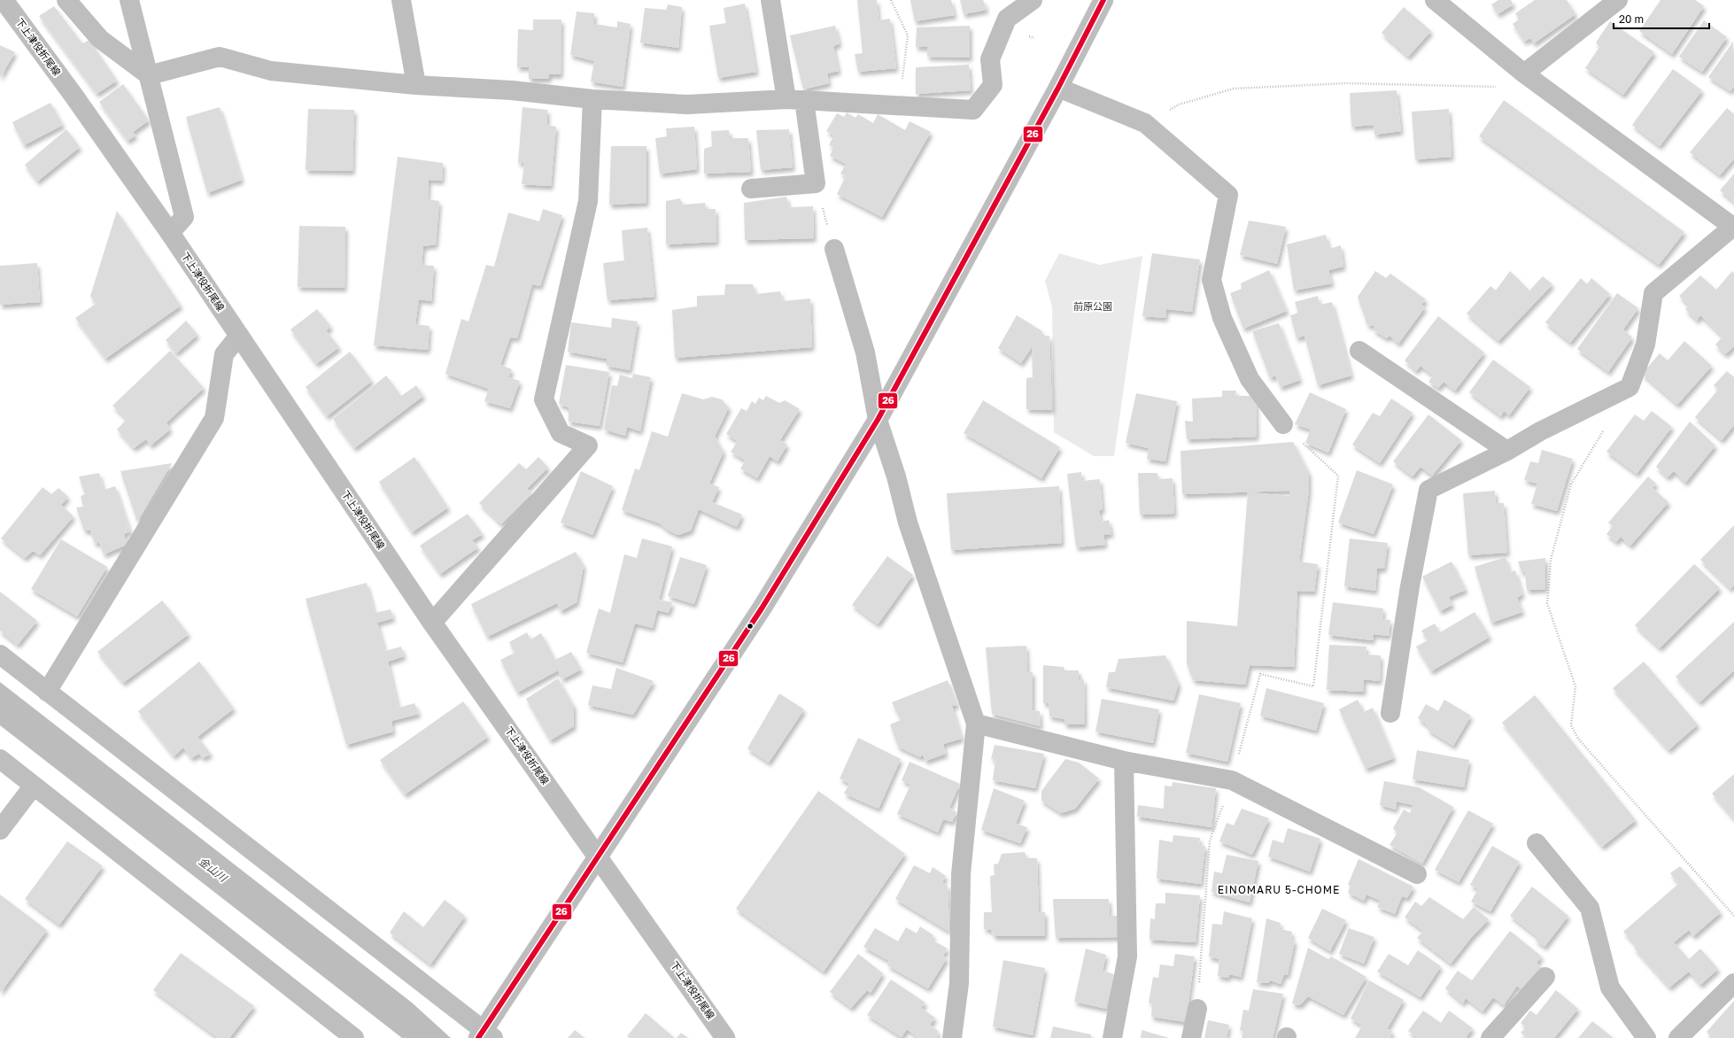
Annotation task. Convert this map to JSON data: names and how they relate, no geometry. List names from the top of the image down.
{
  "streets": {
    "main road": ["下上津役折尾線"]
  },
  "districts": ["EINOMARU 5-CHOME"],
  "water": ["金山川"],
  "parks": ["前原公園"],
  "lines": ["transit line 26"],
  "scale_bar": "20 m"
}
